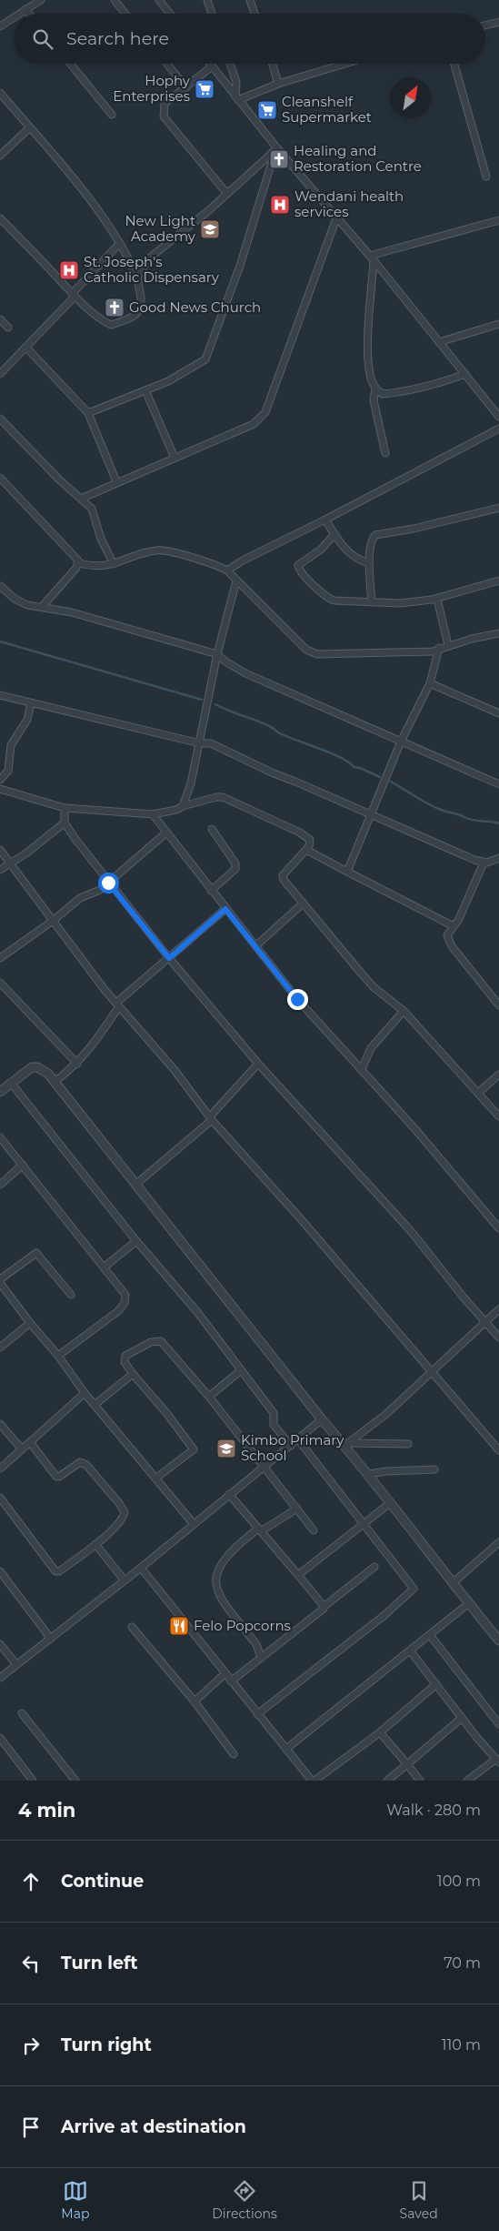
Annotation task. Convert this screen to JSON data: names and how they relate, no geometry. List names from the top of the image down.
{
  "places": {
    "supermarket": ["Hophy Enterprises", "Cleanshelf Supermarket"],
    "church": ["Healing and Restoration Centre", "Good News Church"],
    "hospital": ["Wendani health services", "St. Joseph's Catholic Dispensary"],
    "school or university": ["New Light Academy", "Kimbo Primary School"],
    "restaurant": ["Felo Popcorns"]
  },
  "north": "top right",
  "page": {
    "search": "Search here",
    "heading": ["4 min", "Walk · 280 m"],
    "list": [
      ["Continue", "100 m"],
      ["Turn left", "70 m"],
      ["Turn right", "110 m"],
      "Arrive at destination"
    ],
    "nav": ["Map", "Directions", "Saved"]
  }
}
